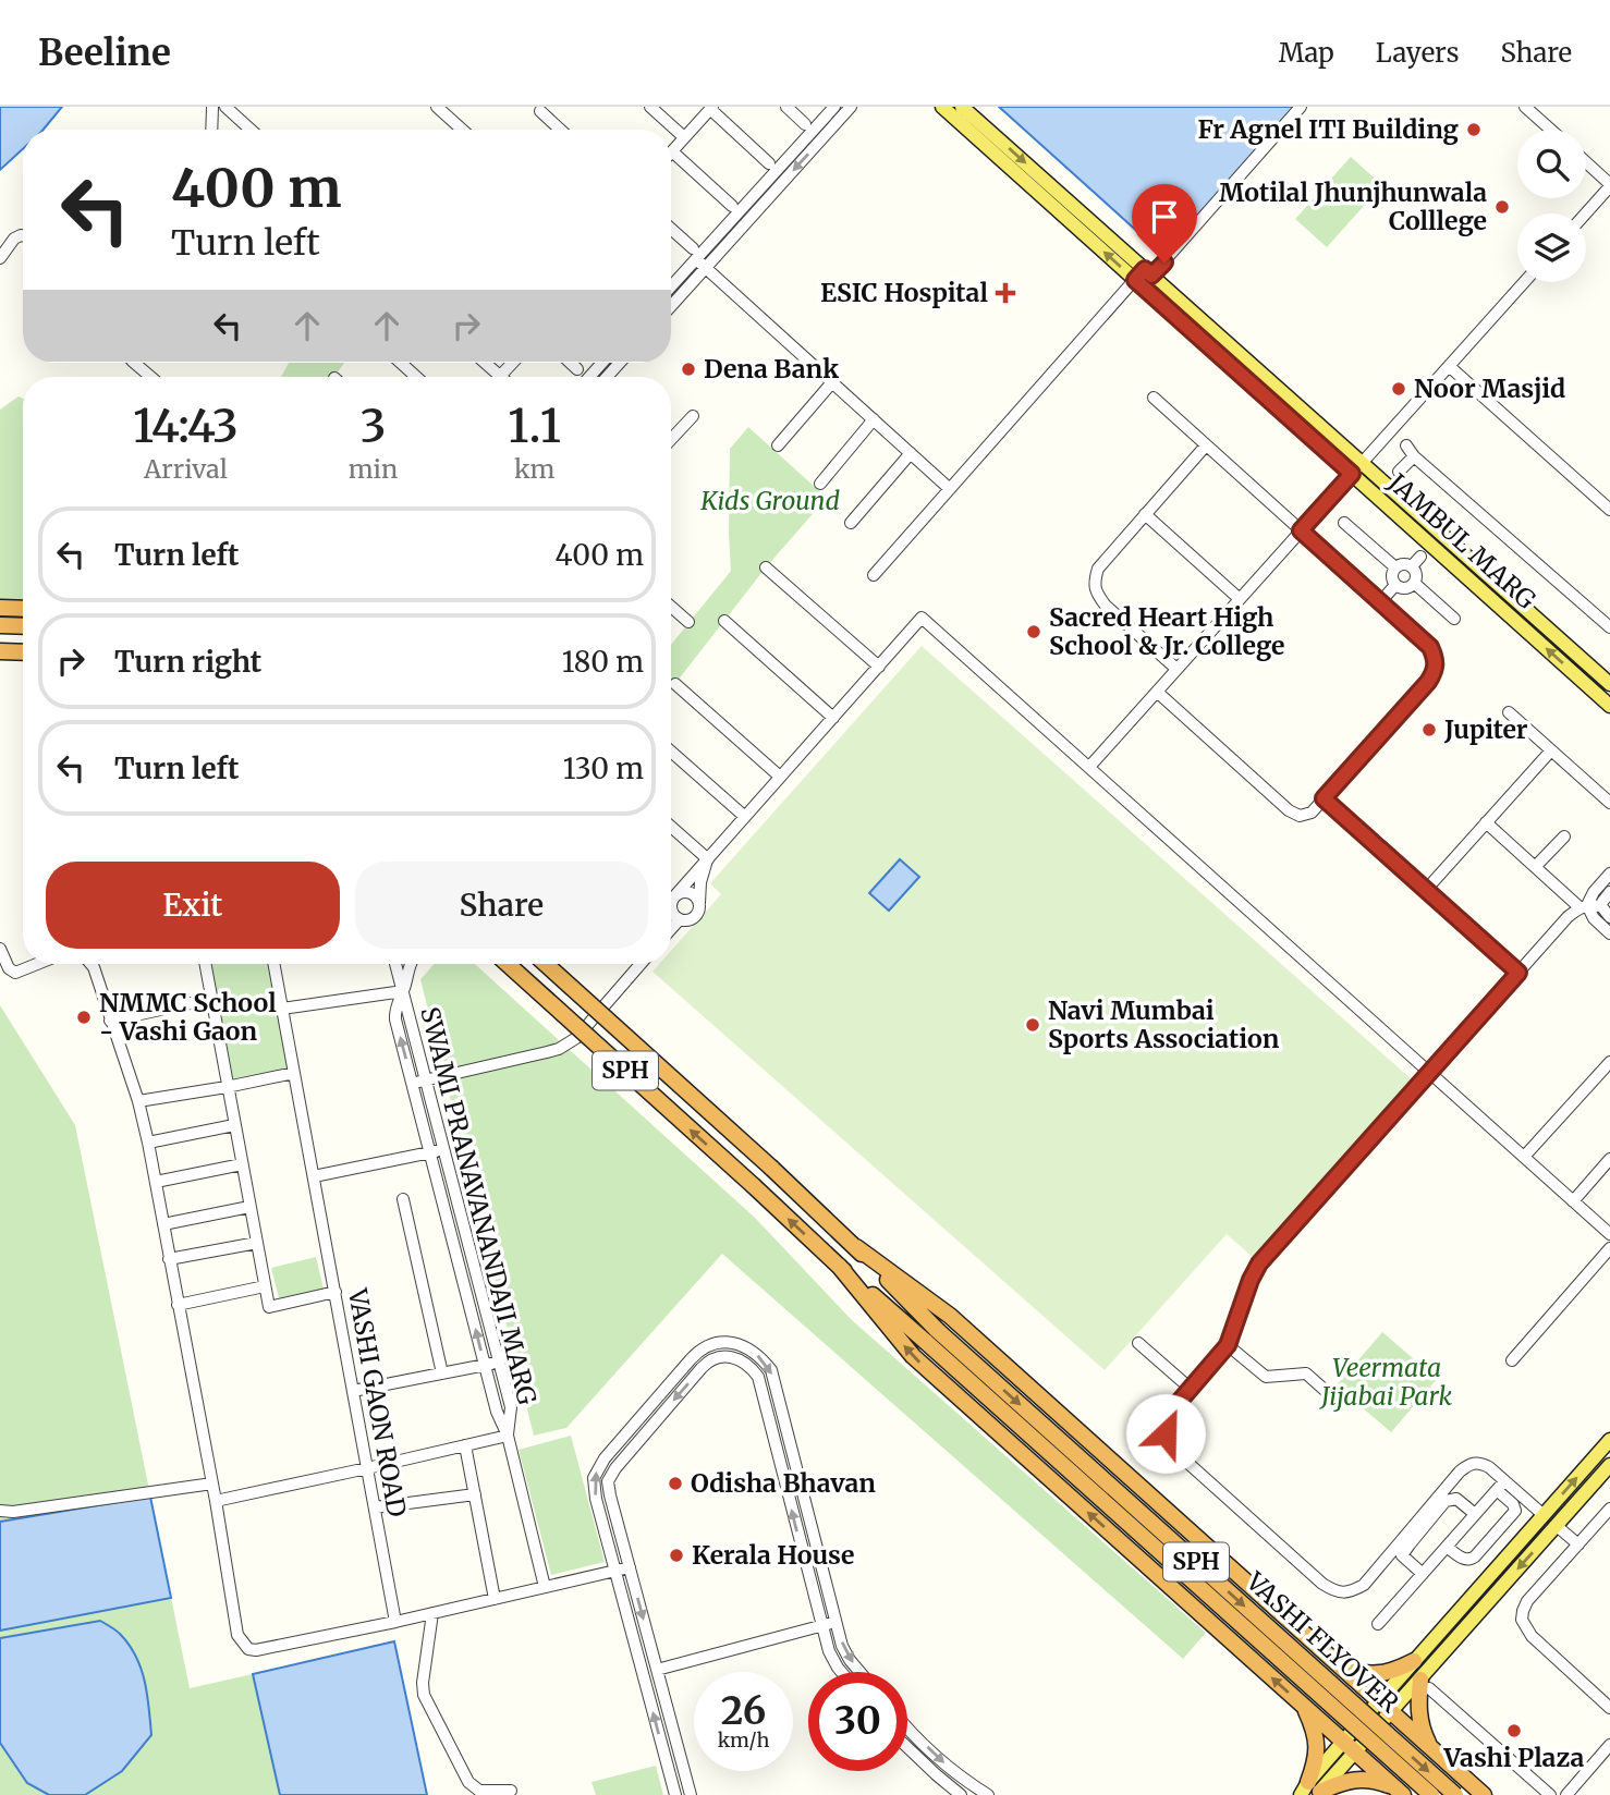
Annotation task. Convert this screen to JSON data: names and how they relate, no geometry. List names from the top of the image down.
{
  "streets": {
    "highway": ["SPH", "VASHI FLYOVER"],
    "main road": ["JAMBUL MARG"],
    "street": ["SWAMI PRANAVANANDAJI MARG", "VASHI GAON ROAD"]
  },
  "crossings": [
    ["SPH", "VASHI FLYOVER"]
  ],
  "parks": ["Kids Ground", "Veermata Jijabai Park"],
  "places": {
    "other": [
      "Fr Agnel ITI Building",
      "Motilal Jhunjhunwala Colllege",
      "Dena Bank",
      "Noor Masjid",
      "Sacred Heart High School & Jr. College",
      "Jupiter",
      "NMMC School - Vashi Gaon",
      "Navi Mumbai Sports Association",
      "Odisha Bhavan",
      "Kerala House",
      "Vashi Plaza"
    ],
    "health": ["ESIC Hospital"]
  },
  "page": {
    "header": "Beeline",
    "nav": ["Map", "Layers", "Share"],
    "turn": ["400 m", "Turn left"],
    "eta": [
      "14:43",
      "Arrival",
      "3",
      "min",
      "1.1",
      "km"
    ],
    "list": [
      {
        "name": "Turn left",
        "value": "400 m"
      },
      {
        "name": "Turn right",
        "value": "180 m"
      },
      {
        "name": "Turn left",
        "value": "130 m"
      }
    ],
    "buttons": ["Exit", "Share"],
    "speed": "26 km/h",
    "limit": "30"
  }
}
